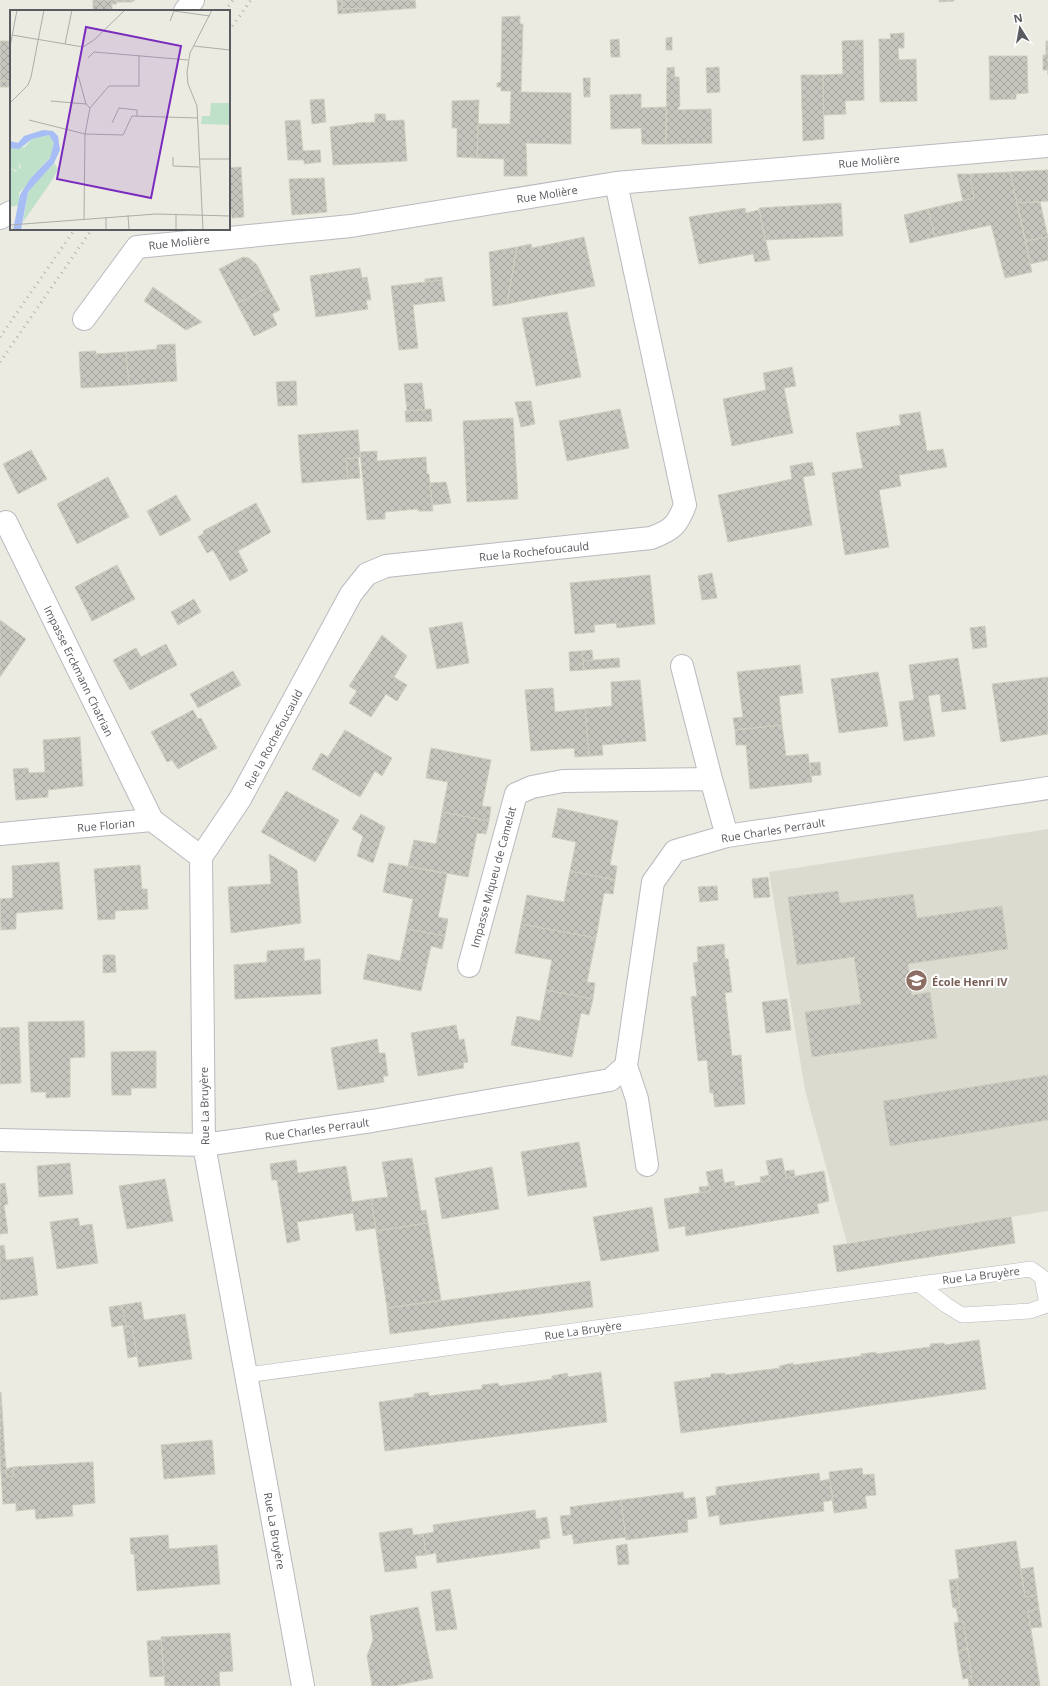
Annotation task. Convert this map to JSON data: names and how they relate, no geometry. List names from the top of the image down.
{
  "streets": {
    "street": [
      "Rue Molière",
      "Rue la Rochefoucauld",
      "Impasse Erckmann Chatrian",
      "Rue Florian",
      "Rue Charles Perrault",
      "Impasse Miqueu de Camelat",
      "Rue La Bruyère"
    ]
  },
  "crossings": [
    ["Rue Molière", "Rue la Rochefoucauld"],
    ["Rue la Rochefoucauld", "Rue La Bruyère"],
    ["Impasse Erckmann Chatrian", "Rue Florian"],
    ["Rue Charles Perrault", "Rue La Bruyère"]
  ],
  "places": {
    "school or university": ["École Henri IV"]
  },
  "north": "top"
}
